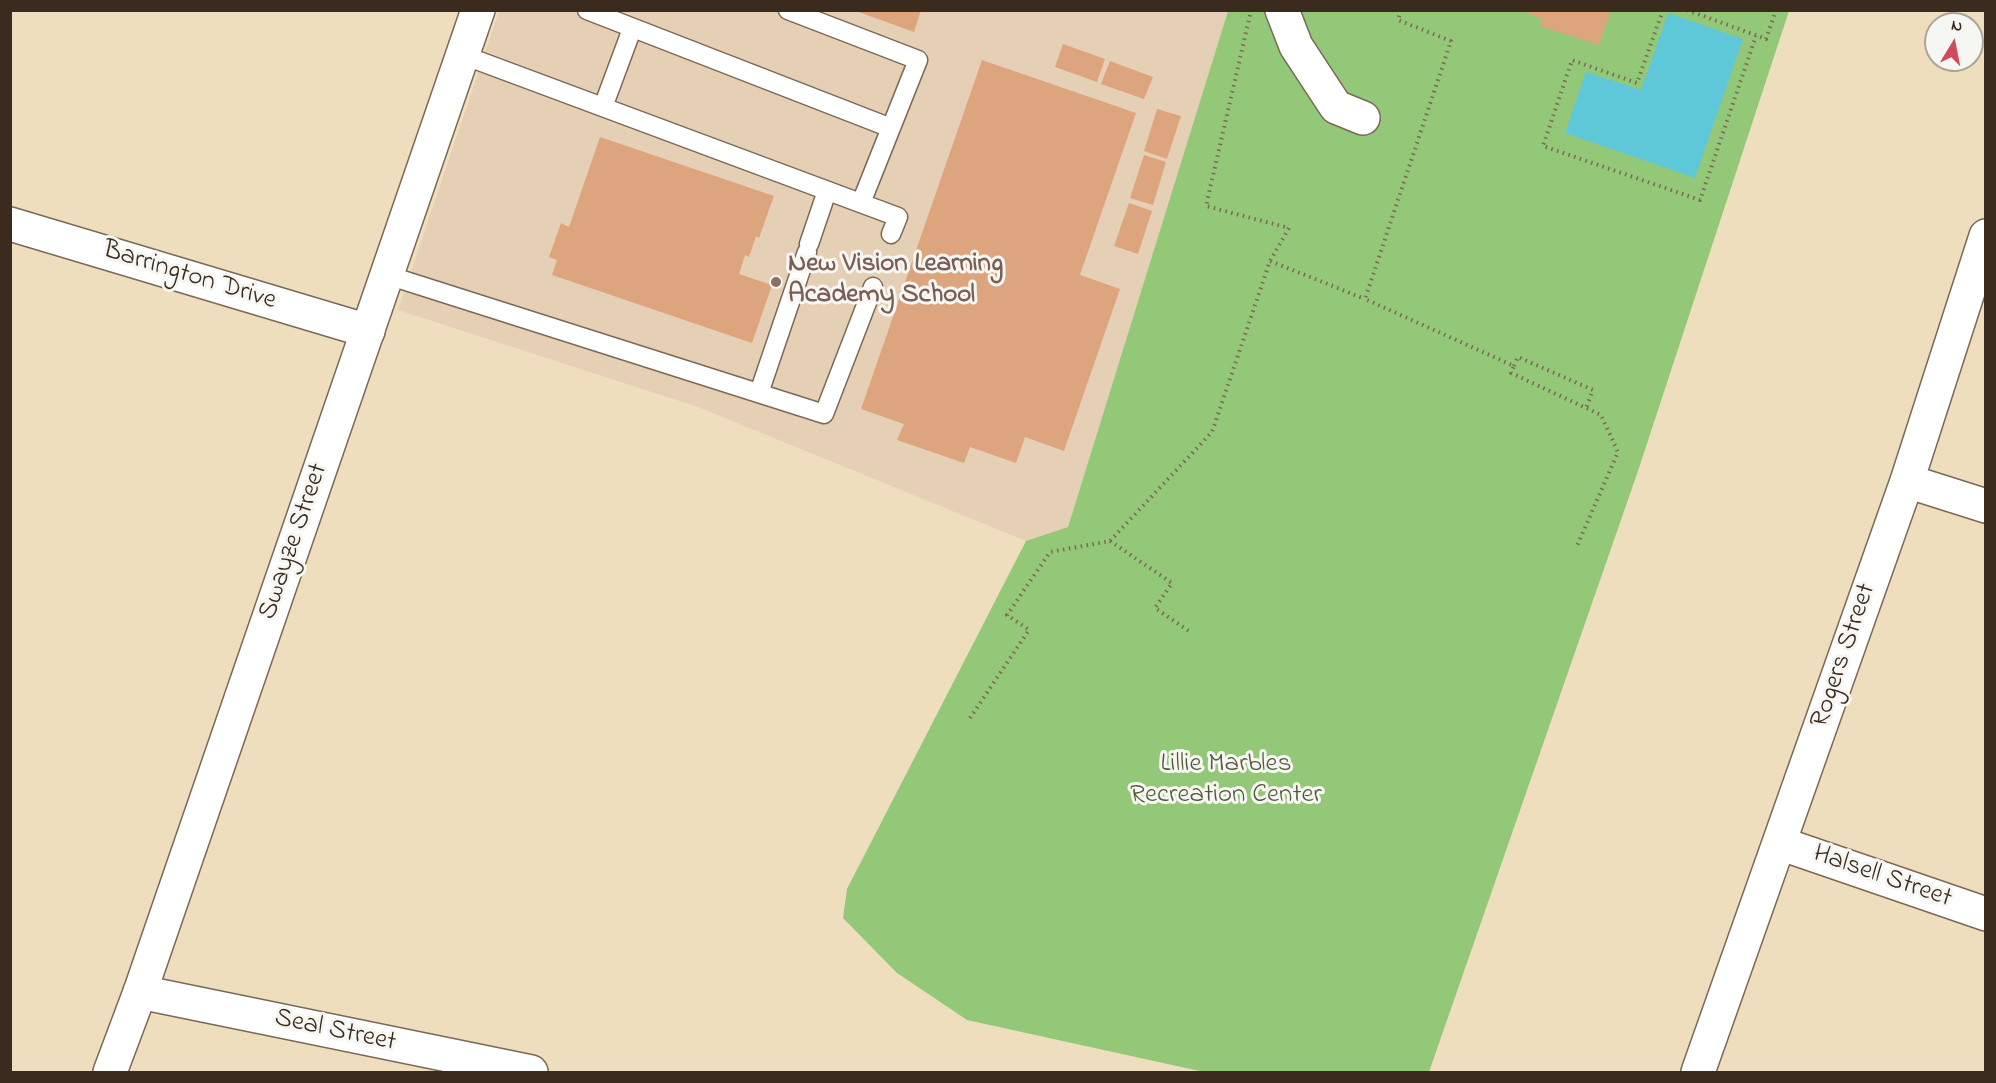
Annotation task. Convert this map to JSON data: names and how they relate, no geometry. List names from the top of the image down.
{
  "streets": {
    "street": [
      "Barrington Drive",
      "Swayze Street",
      "Rogers Street",
      "Halsell Street",
      "Seal Street"
    ]
  },
  "crossings": [
    ["Barrington Drive", "Swayze Street"],
    ["Swayze Street", "Seal Street"],
    ["Rogers Street", "Halsell Street"]
  ],
  "parks": ["Lillie Marbles Recreation Center"],
  "places": ["New Vision Learning Academy School"],
  "north": "top"
}
